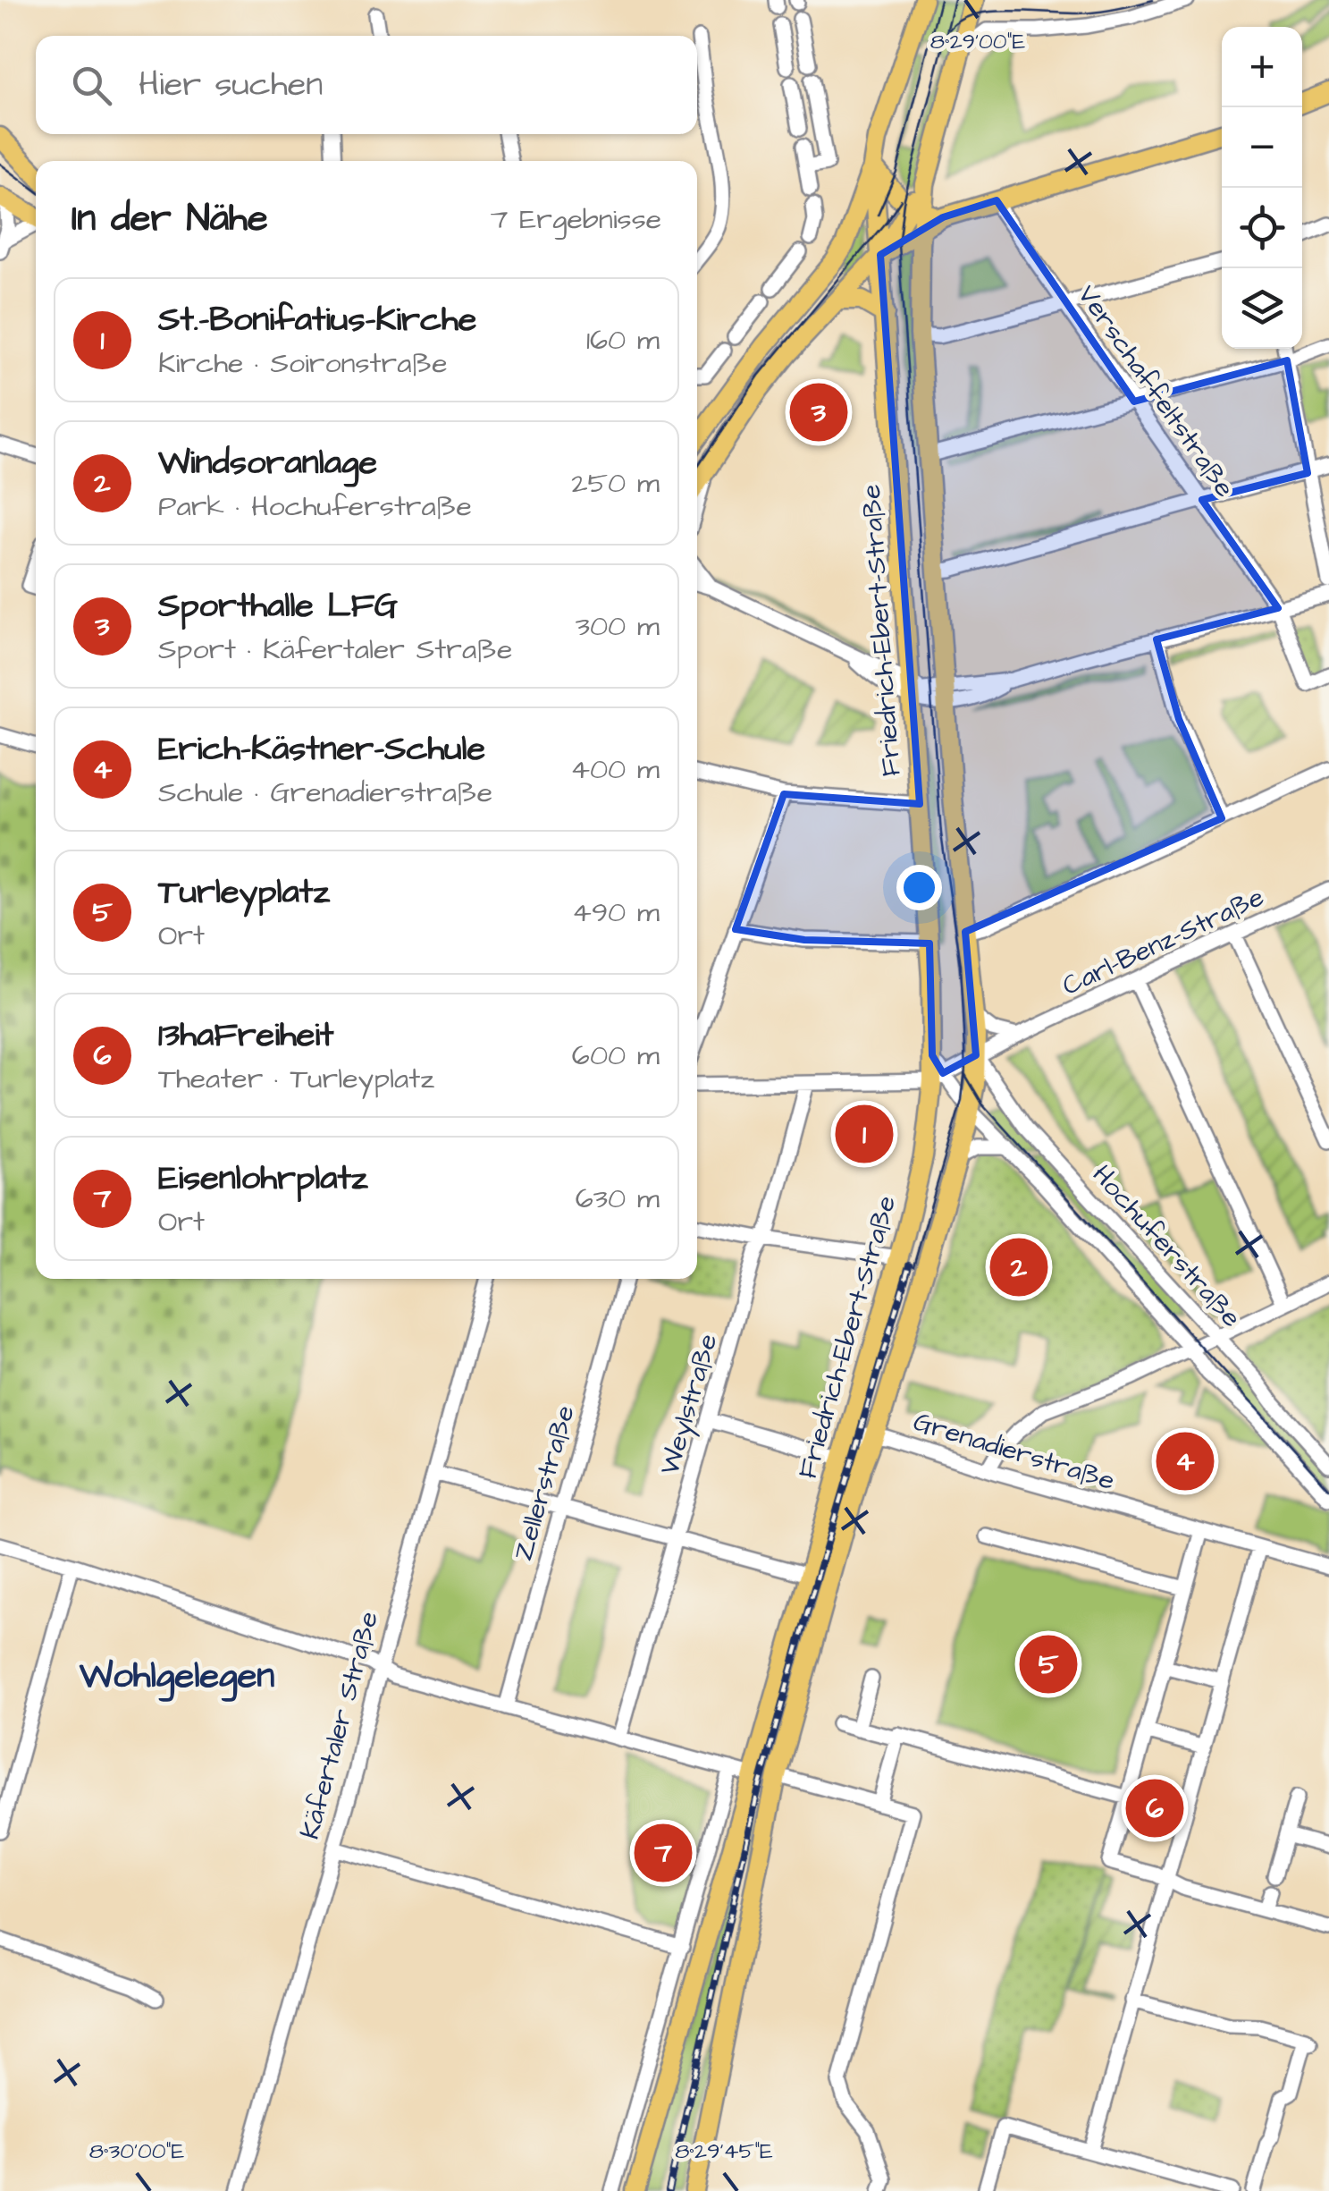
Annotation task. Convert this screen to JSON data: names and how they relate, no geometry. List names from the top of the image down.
{
  "streets": {
    "main road": ["Friedrich-Ebert-Straße"],
    "street": [
      "Verschaffeltstraße",
      "Carl-Benz-Straße",
      "Hochuferstraße",
      "Weylstraße",
      "Grenadierstraße",
      "Zellerstraße",
      "Käfertaler Straße"
    ]
  },
  "crossings": [
    ["Friedrich-Ebert-Straße", "Carl-Benz-Straße"],
    ["Friedrich-Ebert-Straße", "Hochuferstraße"],
    ["Friedrich-Ebert-Straße", "Grenadierstraße"],
    ["Carl-Benz-Straße", "Hochuferstraße"]
  ],
  "districts": ["Wohlgelegen"],
  "page": {
    "map_buttons": ["+", "−"],
    "search": "Hier suchen",
    "heading": ["In der Nähe", "7 Ergebnisse"],
    "list": [
      {
        "mark": "1",
        "name": "St.-Bonifatius-Kirche",
        "note": "Kirche · Soironstraße",
        "value": "160 m"
      },
      {
        "mark": "2",
        "name": "Windsoranlage",
        "note": "Park · Hochuferstraße",
        "value": "250 m"
      },
      {
        "mark": "3",
        "name": "Sporthalle LFG",
        "note": "Sport · Käfertaler Straße",
        "value": "300 m"
      },
      {
        "mark": "4",
        "name": "Erich-Kästner-Schule",
        "note": "Schule · Grenadierstraße",
        "value": "400 m"
      },
      {
        "mark": "5",
        "name": "Turleyplatz",
        "note": "Ort",
        "value": "490 m"
      },
      {
        "mark": "6",
        "name": "13haFreiheit",
        "note": "Theater · Turleyplatz",
        "value": "600 m"
      },
      {
        "mark": "7",
        "name": "Eisenlohrplatz",
        "note": "Ort",
        "value": "630 m"
      }
    ],
    "pins": [
      "3",
      "1",
      "2",
      "4",
      "5",
      "6",
      "7"
    ]
  },
  "coordinates": ["8°29'00\"E", "8°30'00\"E", "8°29'45\"E"]
}
